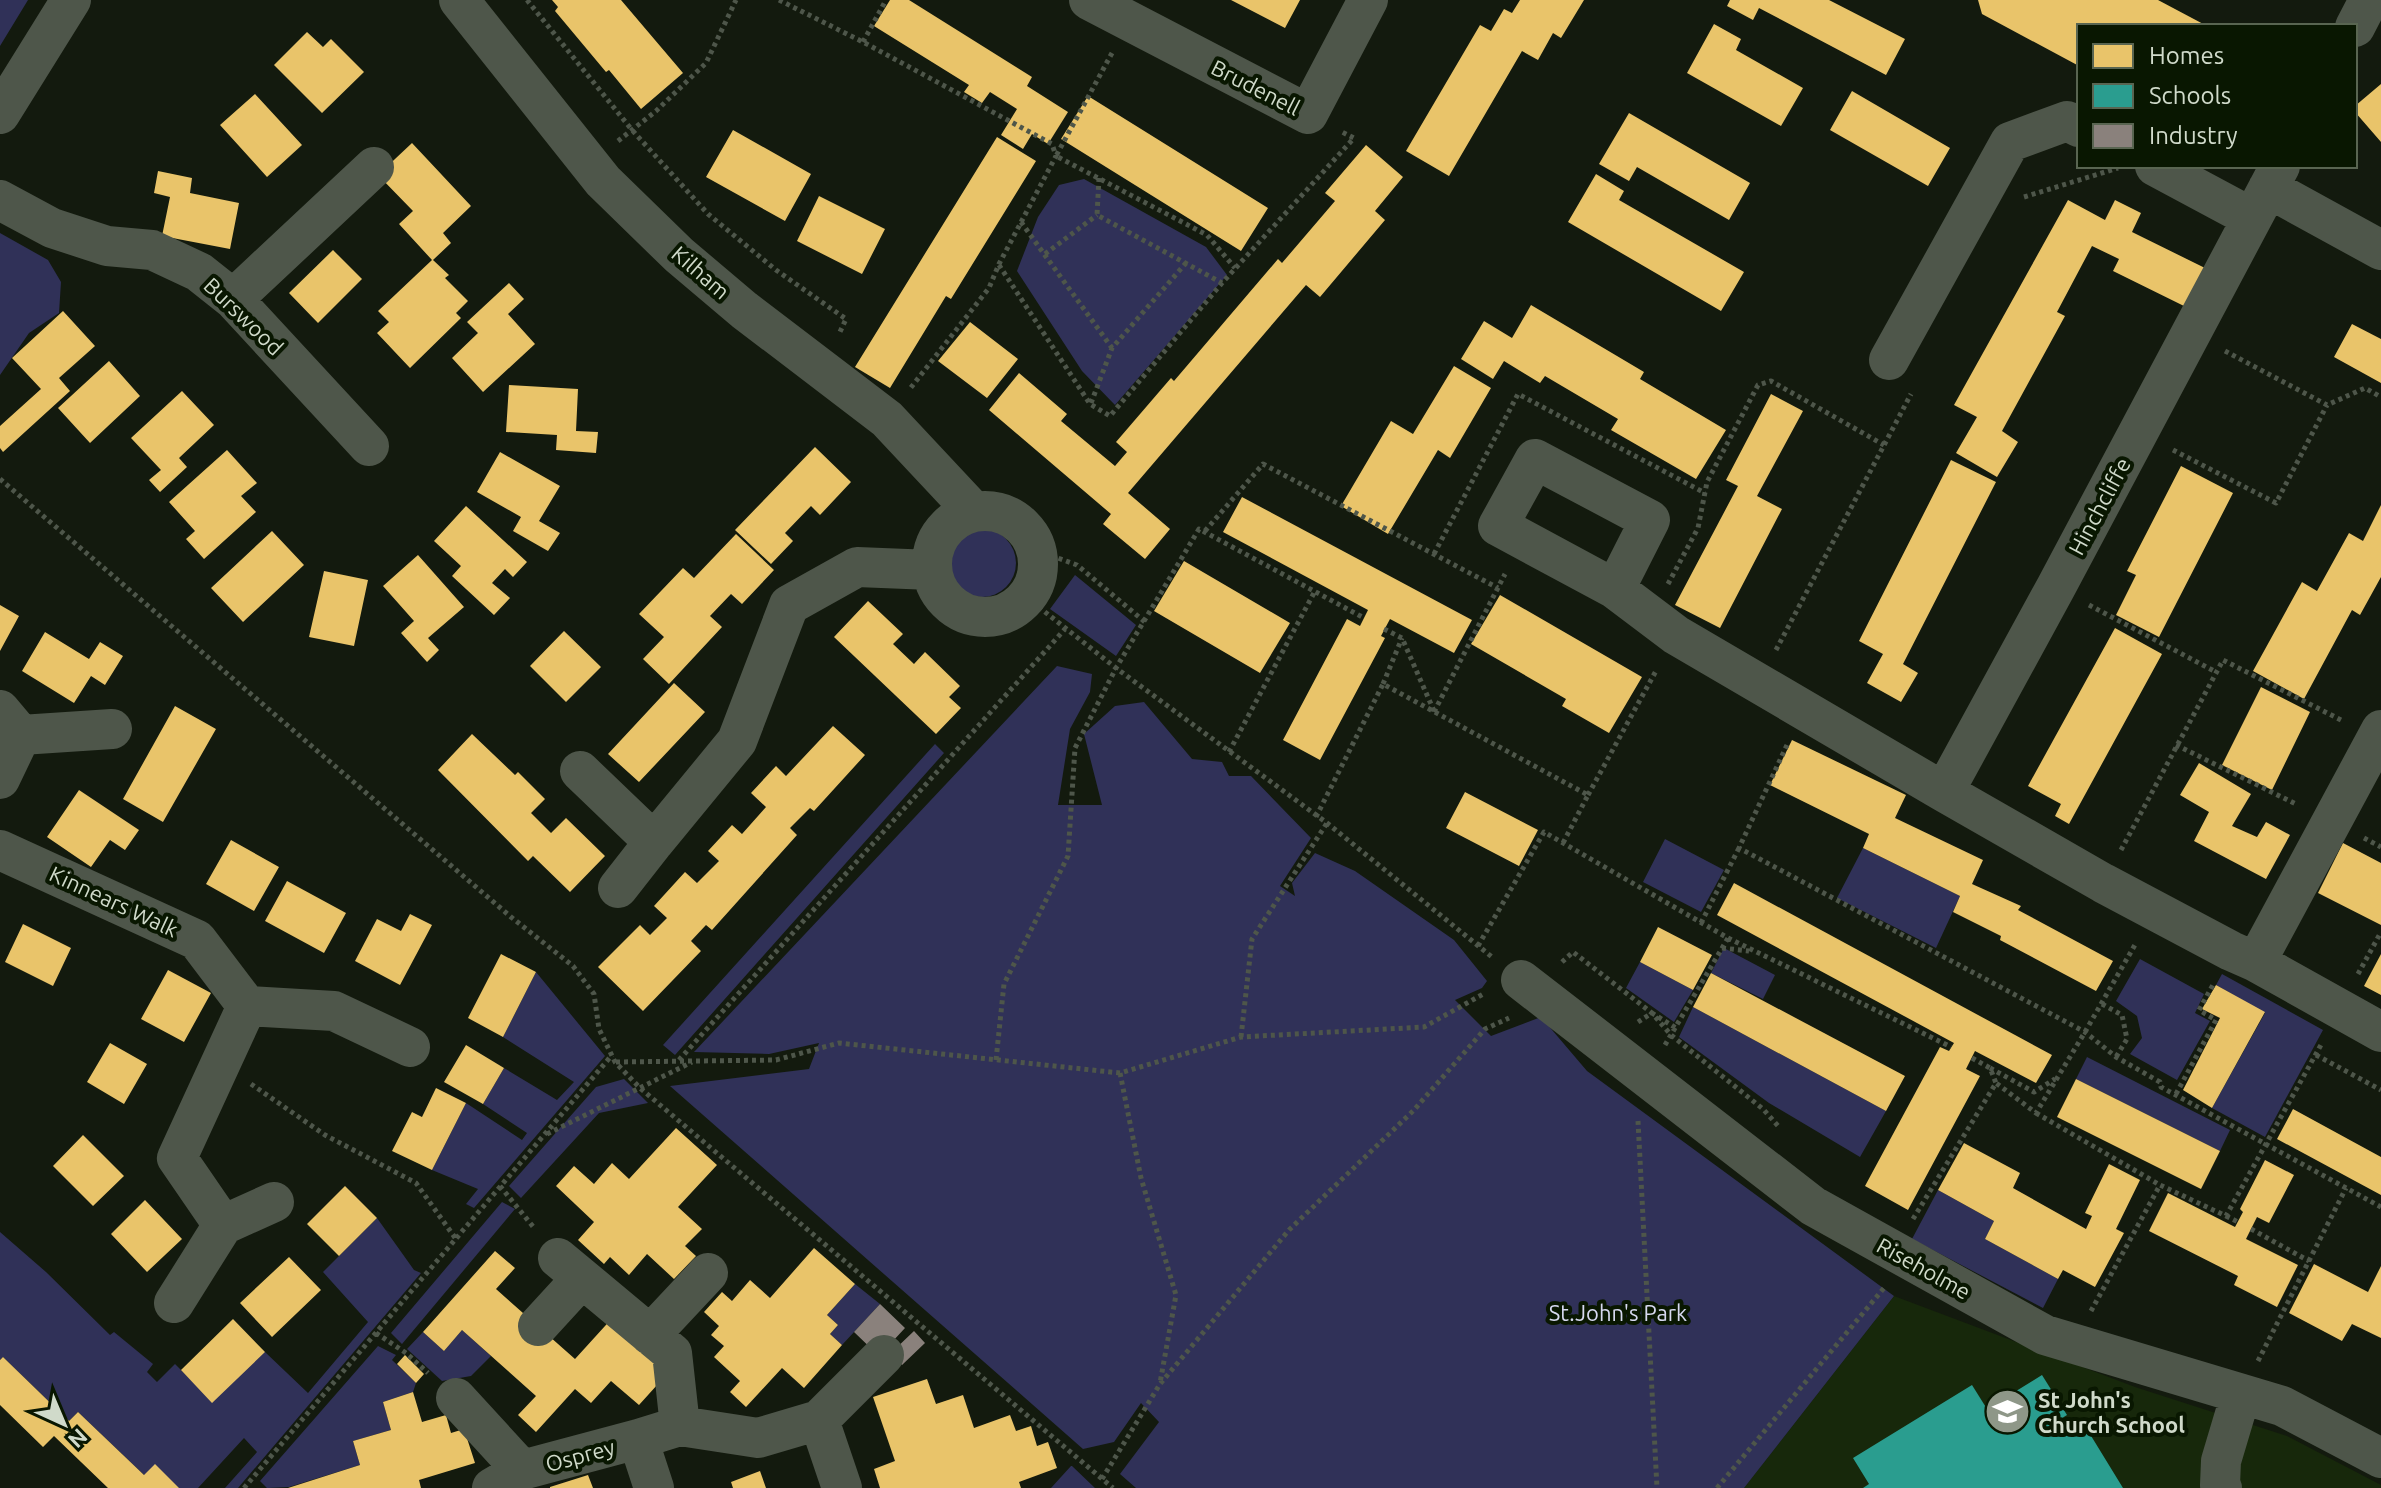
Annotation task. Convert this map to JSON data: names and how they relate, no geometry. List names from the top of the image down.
{
  "streets": {
    "street": [
      "Brudenell",
      "Kilham",
      "Burswood",
      "Hinchcliffe",
      "Kinnears Walk",
      "Riseholme",
      "Osprey"
    ]
  },
  "parks": ["St.John's Park"],
  "places": {
    "school or university": ["St John's Church School"]
  },
  "legend": ["Homes", "Schools", "Industry"],
  "north": "bottom right"
}
